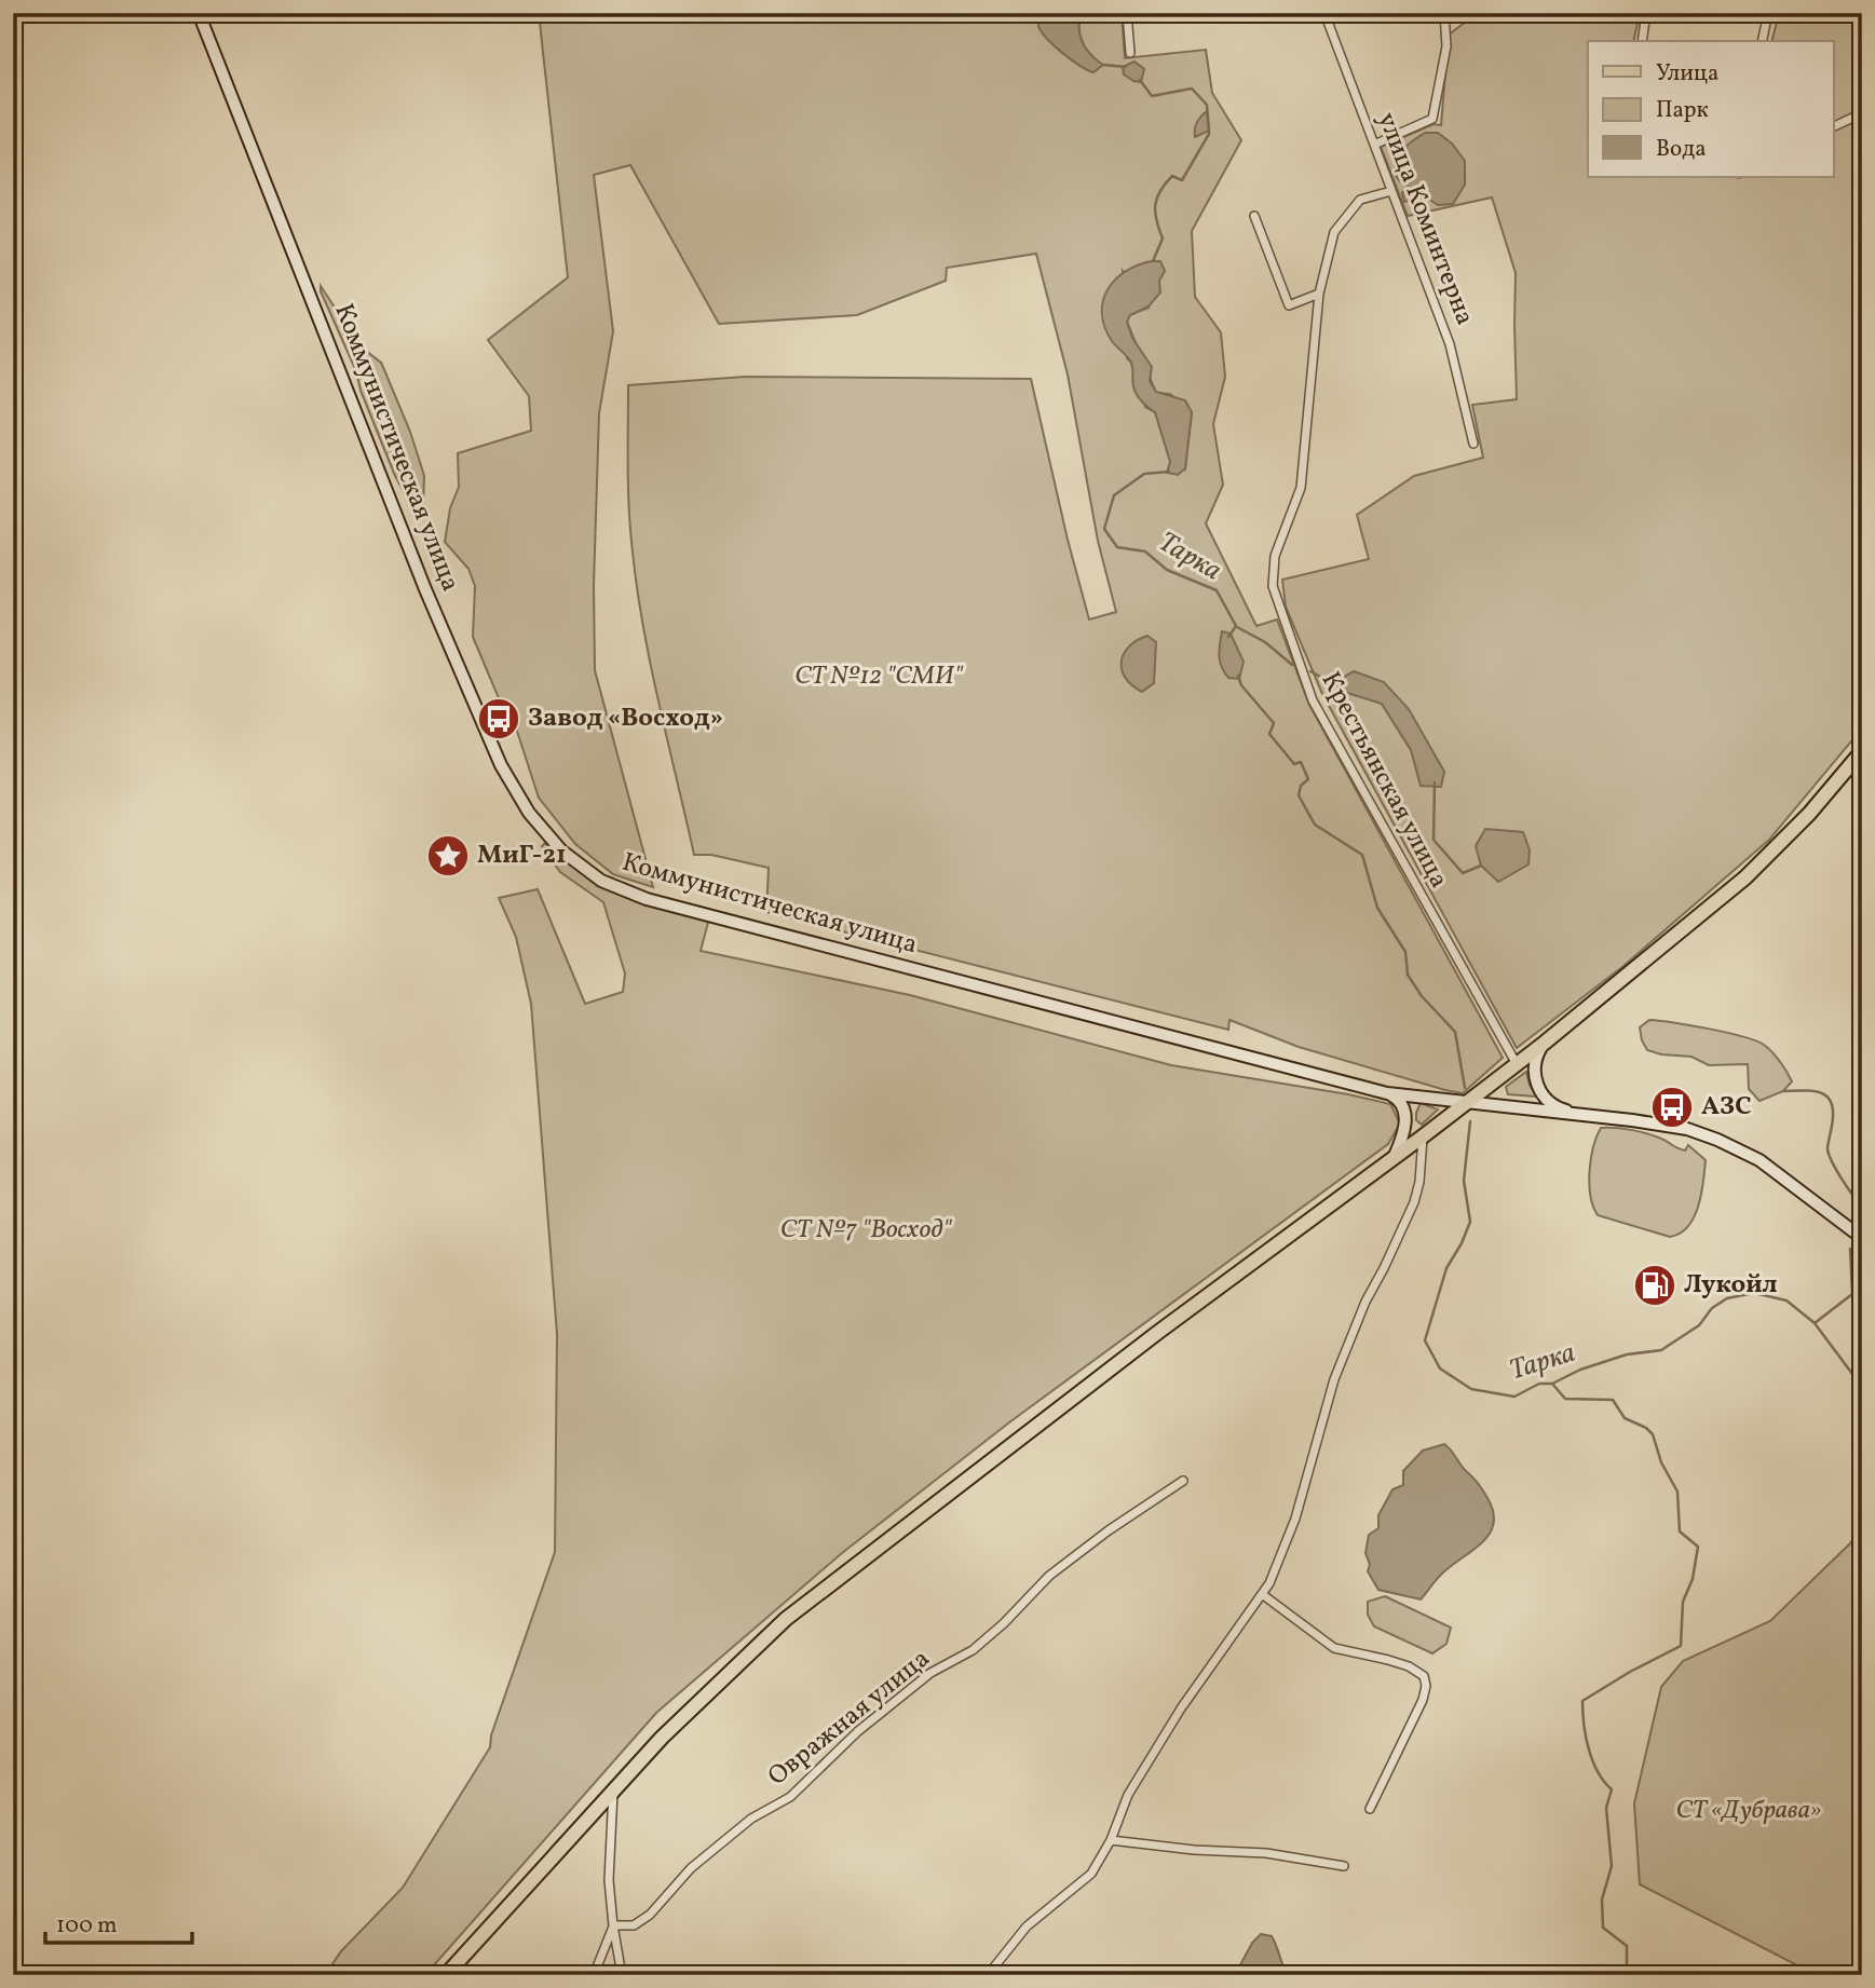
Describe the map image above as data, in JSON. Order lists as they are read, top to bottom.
{
  "streets": {
    "main road": ["Коммунистическая улица"],
    "street": ["улица Коминтерна", "Крестьянская улица", "Овражная улица"]
  },
  "crossings": [
    ["улица Коминтерна", "Крестьянская улица"]
  ],
  "water": ["Тарка"],
  "parks": ["СТ №12 \"СМИ\"", "СТ №7 \"Восход\"", "СТ «Дубрава»"],
  "places": {
    "bus stop": ["Завод «Восход»", "АЗС"],
    "place": ["МиГ-21"],
    "fuel station": ["Лукойл"]
  },
  "legend": ["Улица", "Парк", "Вода"],
  "scale_bar": "100 m"
}
